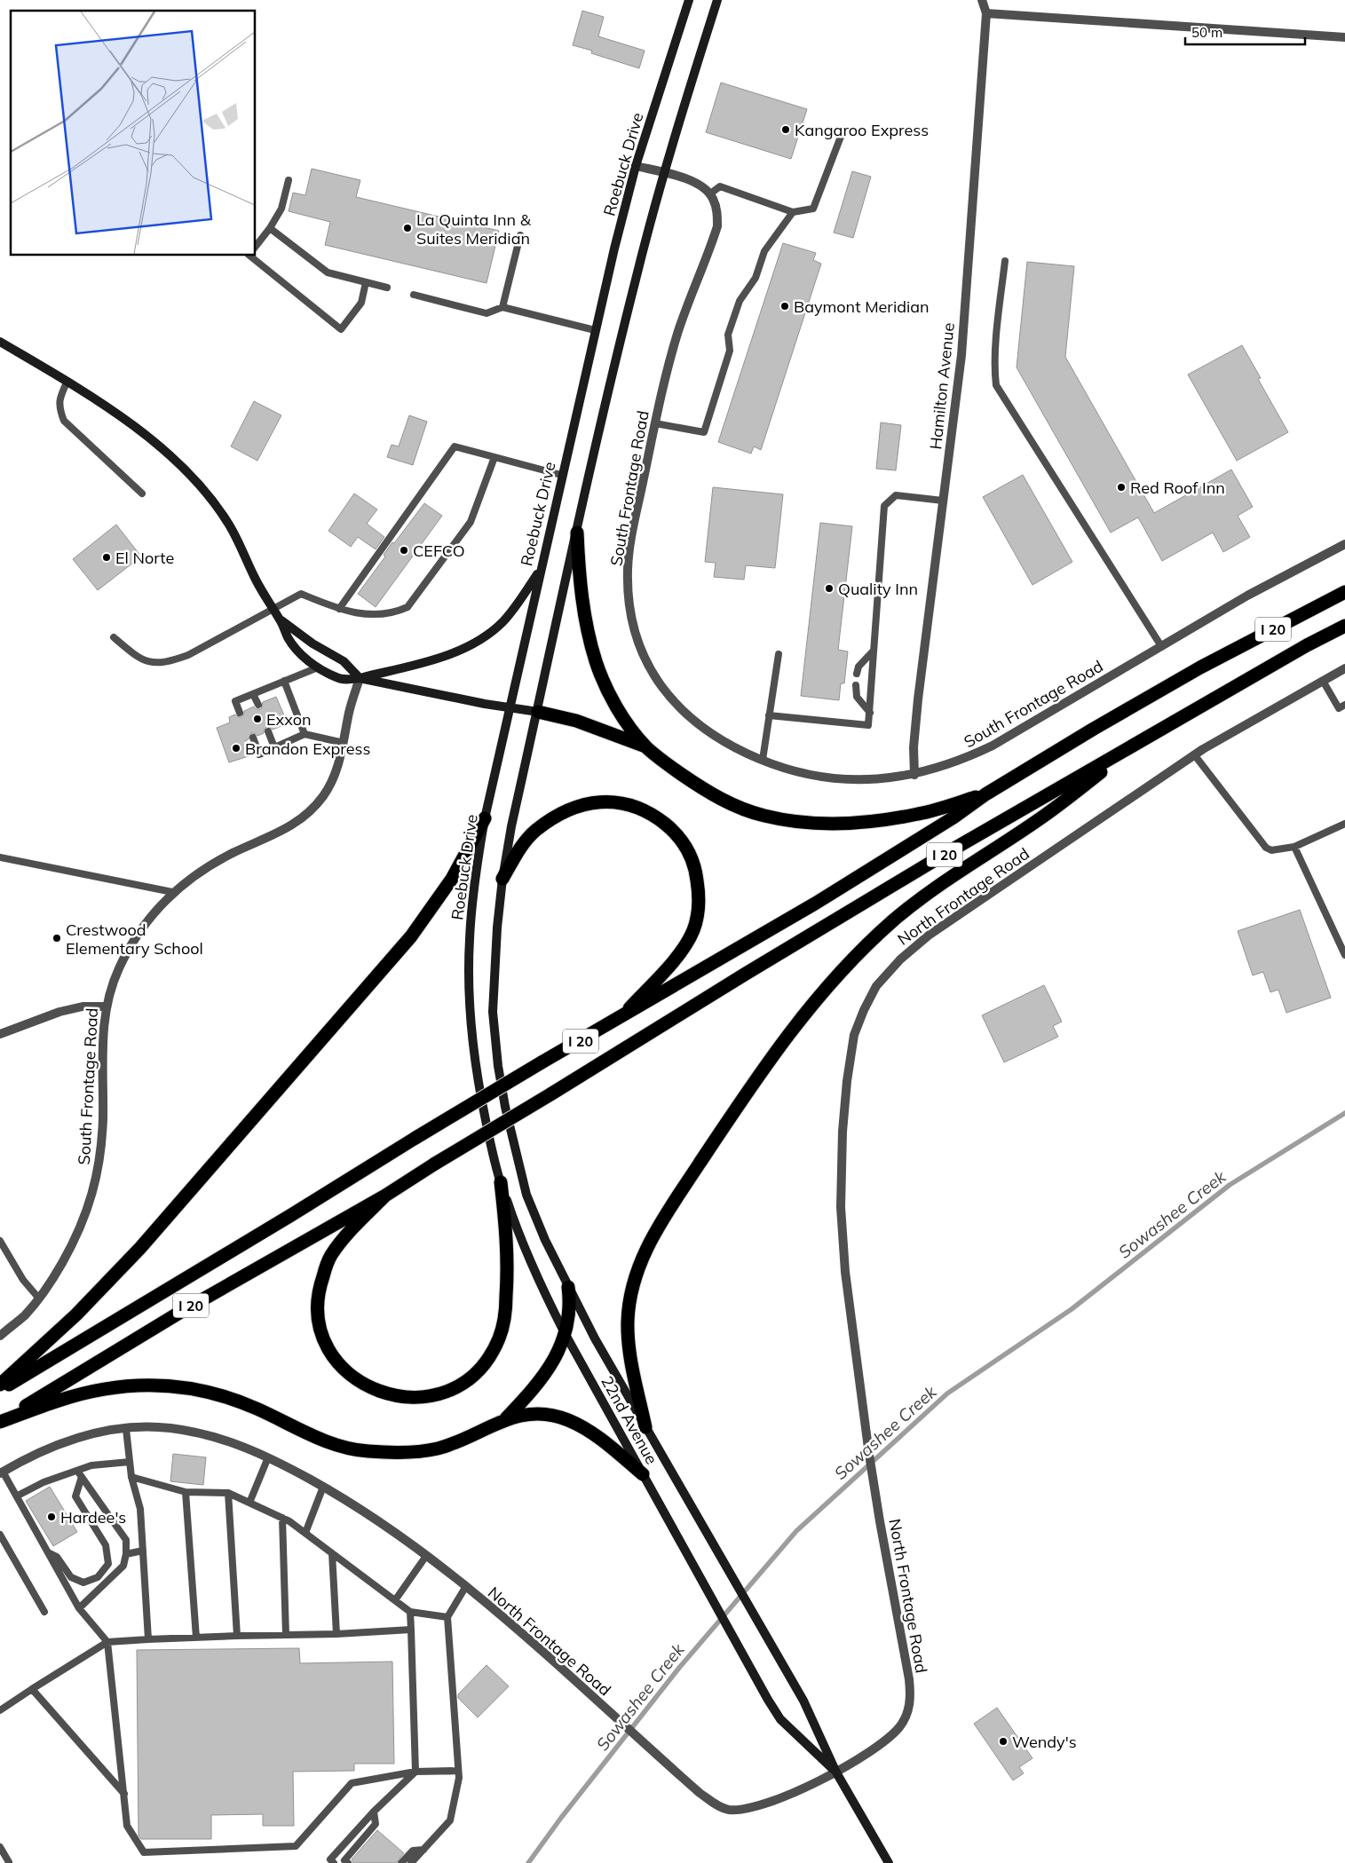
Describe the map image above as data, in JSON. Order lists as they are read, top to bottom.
{
  "streets": {
    "highway": ["I 20"],
    "main road": ["Roebuck Drive", "22nd Avenue"],
    "street": ["Hamilton Avenue", "South Frontage Road", "North Frontage Road"]
  },
  "crossings": [
    ["Roebuck Drive", "22nd Avenue"],
    ["Hamilton Avenue", "South Frontage Road"],
    ["North Frontage Road", "22nd Avenue"]
  ],
  "water": ["Sowashee Creek"],
  "places": [
    "Kangaroo Express",
    "La Quinta Inn & Suites Meridian",
    "Baymont Meridian",
    "Red Roof Inn",
    "CEFCO",
    "El Norte",
    "Quality Inn",
    "Exxon",
    "Brandon Express",
    "Crestwood Elementary School",
    "Hardee's",
    "Wendy's"
  ],
  "scale_bar": "50 m"
}
